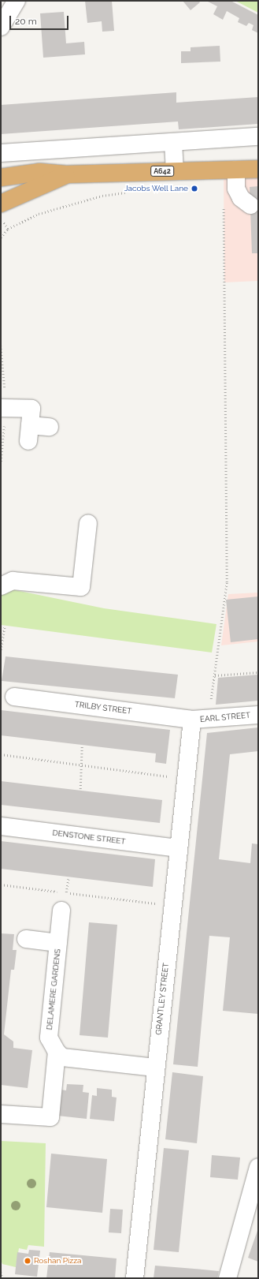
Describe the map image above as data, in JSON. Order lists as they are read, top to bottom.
{
  "streets": {
    "main road": ["A642"],
    "street": [
      "TRILBY STREET",
      "EARL STREET",
      "DENSTONE STREET",
      "DELAMERE GARDENS",
      "GRANTLEY STREET"
    ]
  },
  "crossings": [
    ["TRILBY STREET", "EARL STREET"],
    ["TRILBY STREET", "GRANTLEY STREET"],
    ["EARL STREET", "GRANTLEY STREET"],
    ["DENSTONE STREET", "GRANTLEY STREET"]
  ],
  "places": ["Jacobs Well Lane", "Roshan Pizza"],
  "scale_bar": "20 m"
}
